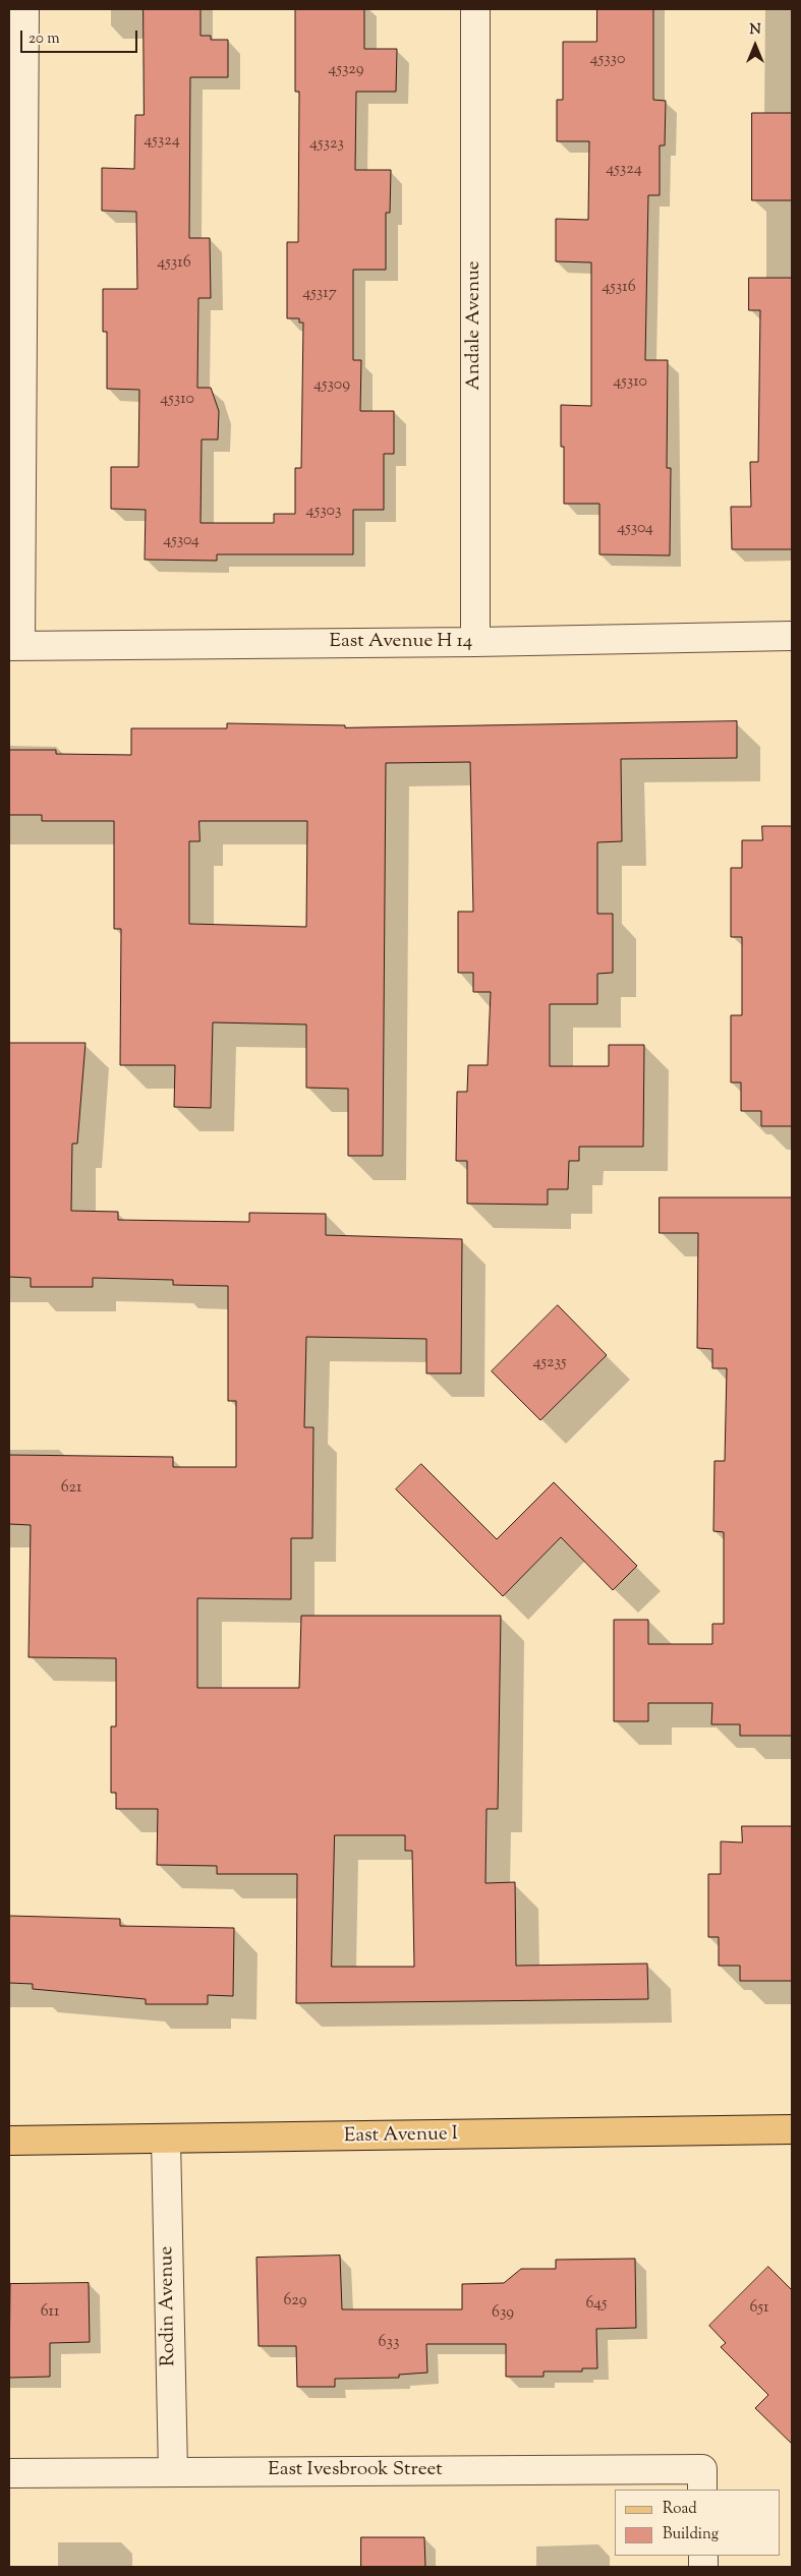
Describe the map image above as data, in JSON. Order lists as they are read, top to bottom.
{
  "streets": {
    "main road": ["East Avenue I"],
    "street": [
      "Andale Avenue",
      "East Avenue H 14",
      "Rodin Avenue",
      "East Ivesbrook Street"
    ]
  },
  "crossings": [
    ["Andale Avenue", "East Avenue H 14"],
    ["East Avenue I", "Rodin Avenue"],
    ["Rodin Avenue", "East Ivesbrook Street"]
  ],
  "house_numbers": [
    "45330",
    "45329",
    "45324",
    "45323",
    "45324",
    "45316",
    "45316",
    "45317",
    "45310",
    "45309",
    "45310",
    "45303",
    "45304",
    "45304",
    "45235",
    "621",
    "629",
    "645",
    "651",
    "611",
    "639",
    "633"
  ],
  "legend": ["Road", "Building"],
  "scale_bar": "20 m",
  "north": "top"
}
